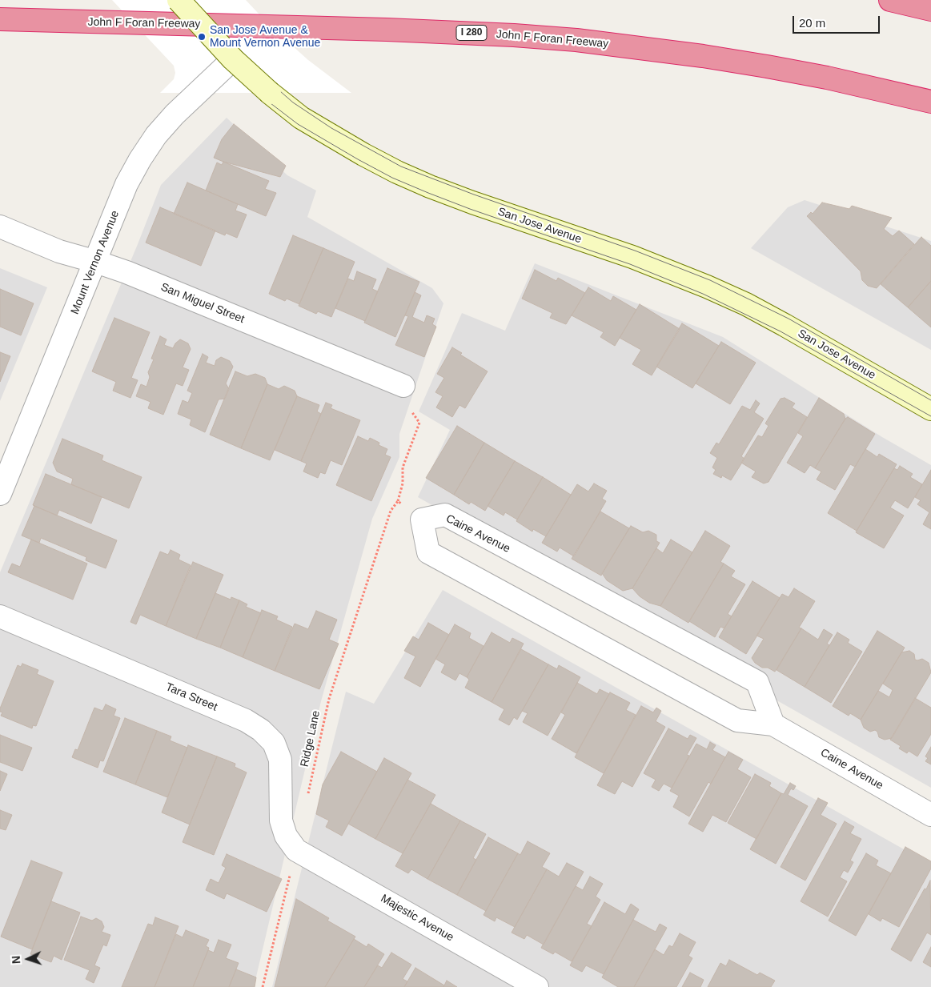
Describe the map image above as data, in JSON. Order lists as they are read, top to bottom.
{
  "streets": {
    "highway": ["John F Foran Freeway", "I 280"],
    "main road": ["San Jose Avenue"],
    "street": [
      "Mount Vernon Avenue",
      "San Miguel Street",
      "Caine Avenue",
      "Tara Street",
      "Majestic Avenue"
    ],
    "path": ["Ridge Lane"]
  },
  "crossings": [
    ["San Jose Avenue", "Mount Vernon Avenue"],
    ["Mount Vernon Avenue", "San Miguel Street"],
    ["Tara Street", "Majestic Avenue"]
  ],
  "places": ["San Jose Avenue & Mount Vernon Avenue"],
  "scale_bar": "20 m",
  "north": "left"
}
